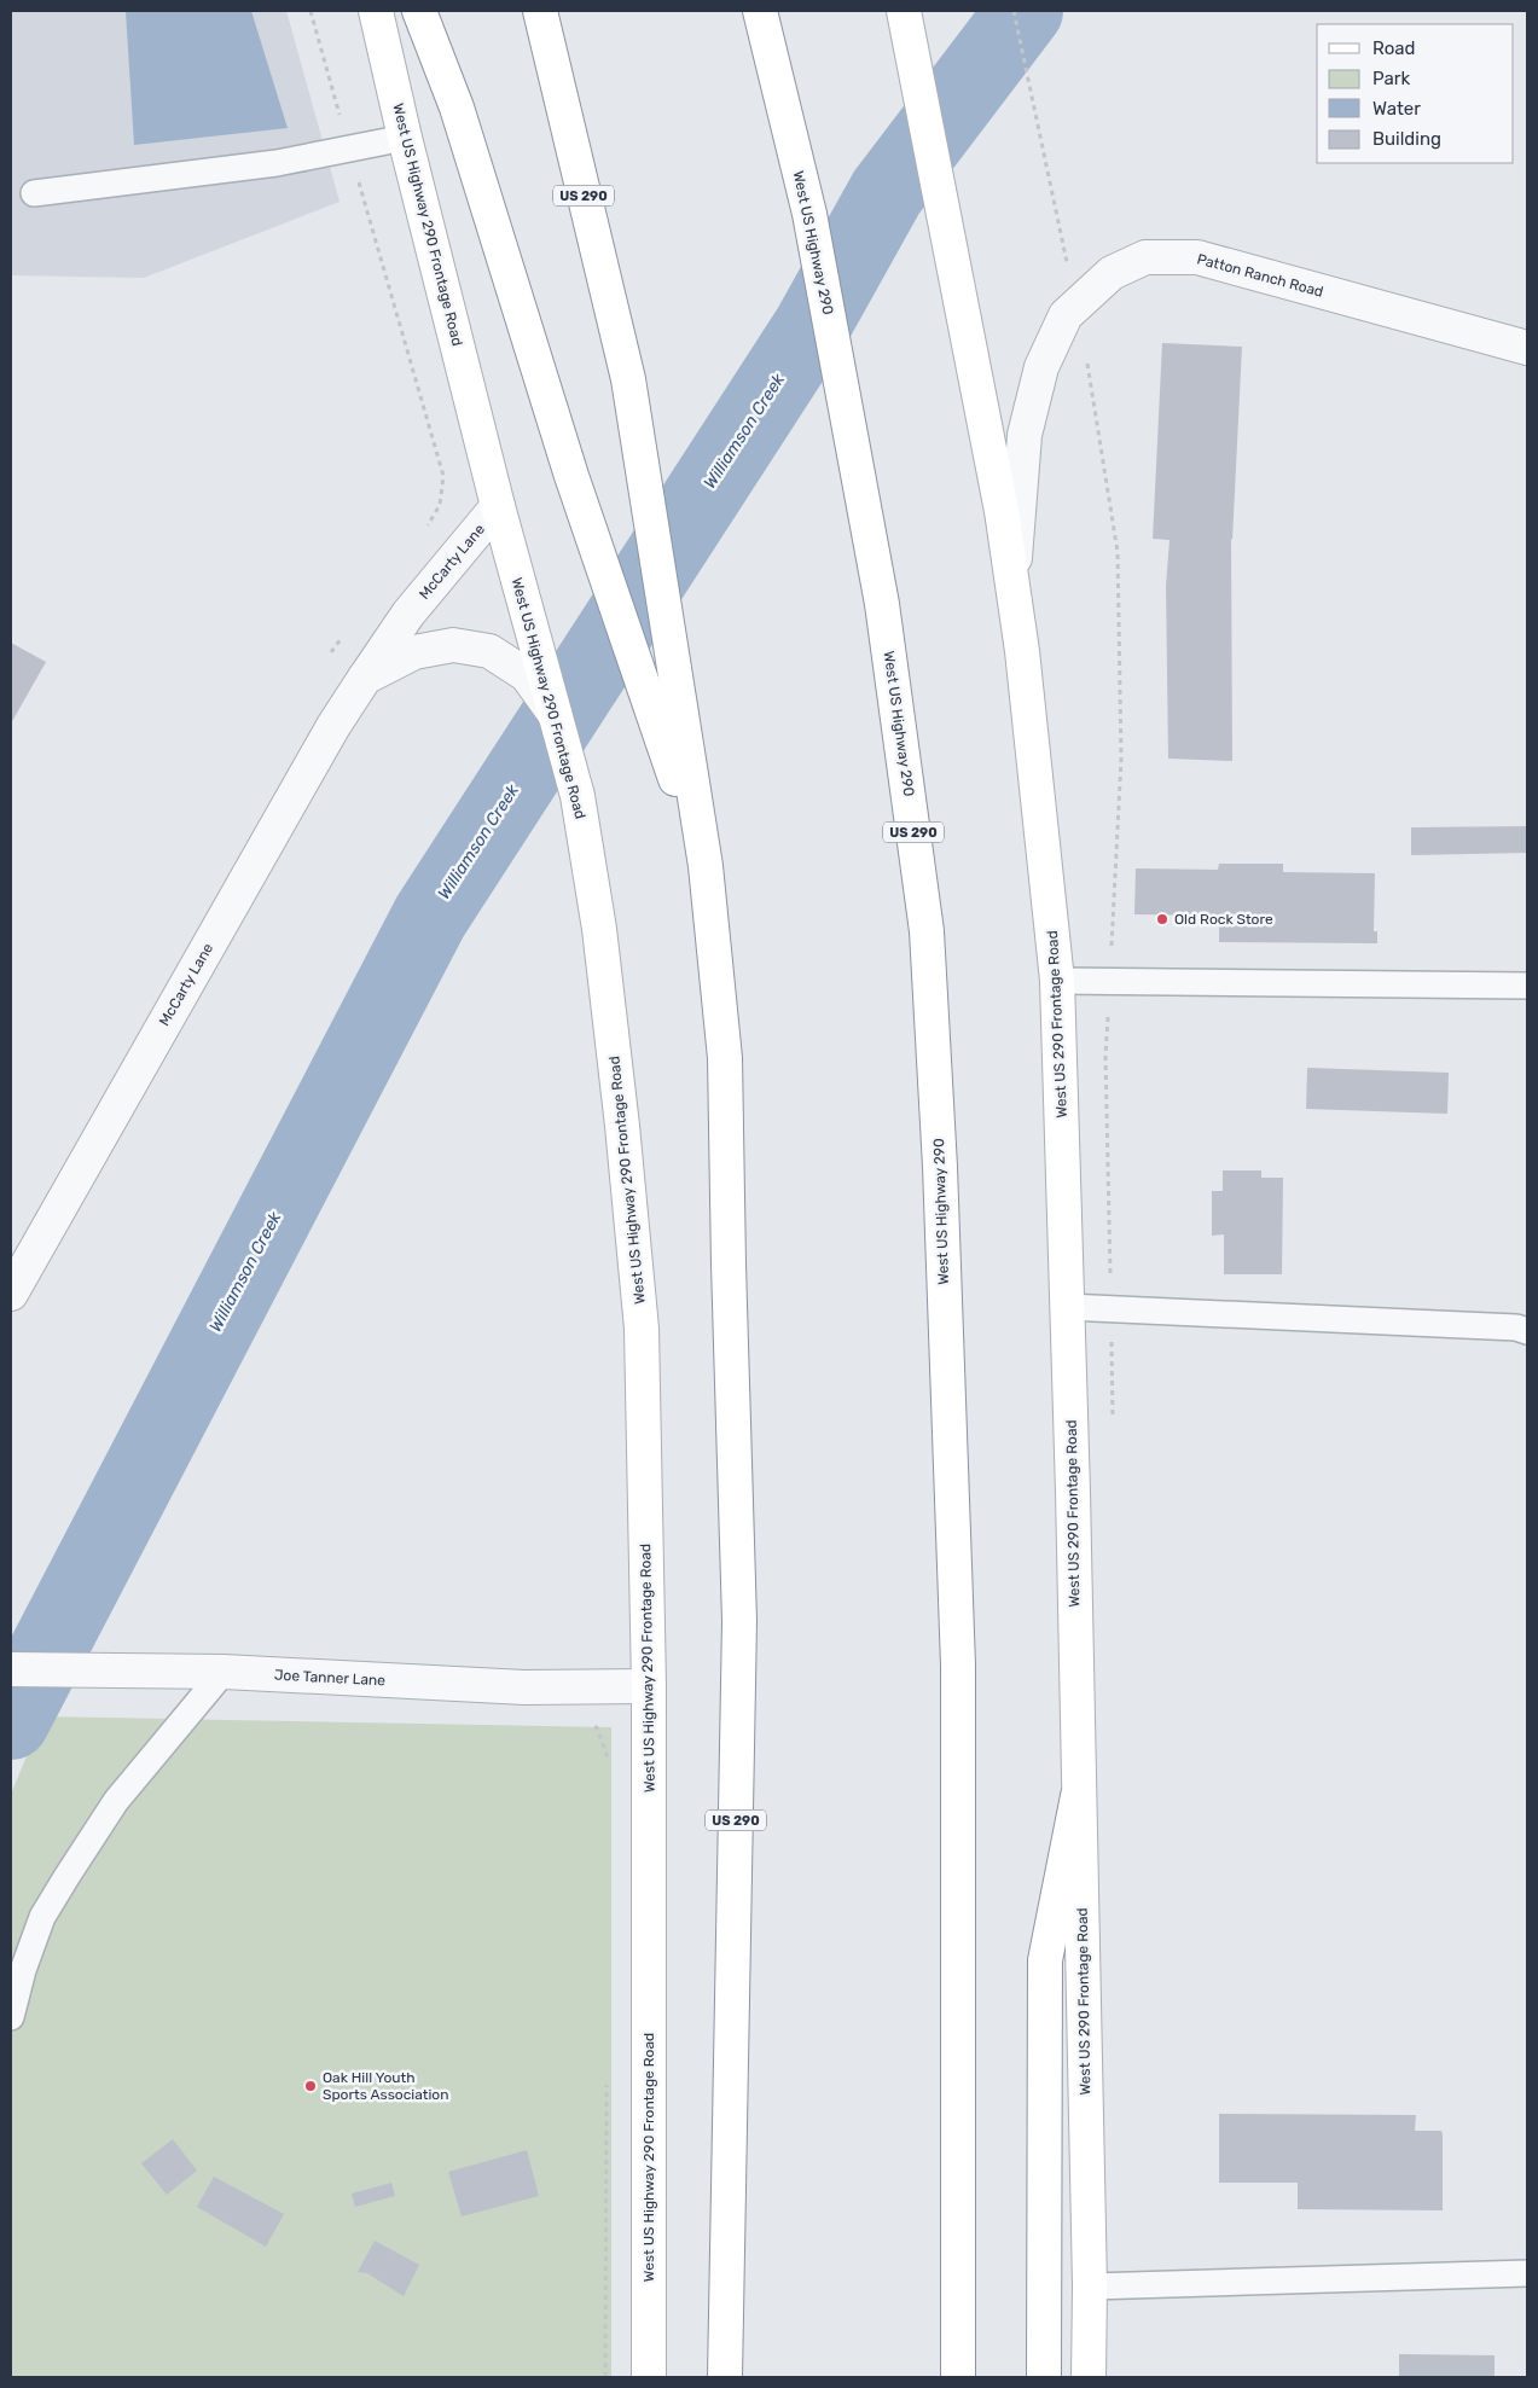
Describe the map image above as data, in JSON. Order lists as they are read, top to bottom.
{
  "streets": {
    "main road": [
      "US 290",
      "West US Highway 290 Frontage Road",
      "West US Highway 290",
      "West US 290 Frontage Road"
    ],
    "street": ["Patton Ranch Road", "McCarty Lane", "Joe Tanner Lane"]
  },
  "crossings": [
    ["West US Highway 290 Frontage Road", "McCarty Lane"],
    ["West US Highway 290 Frontage Road", "Joe Tanner Lane"],
    ["Patton Ranch Road", "West US 290 Frontage Road"]
  ],
  "water": ["Williamson Creek"],
  "places": ["Old Rock Store", "Oak Hill Youth Sports Association"],
  "legend": [
    "Road",
    "Park",
    "Water",
    "Building"
  ]
}
